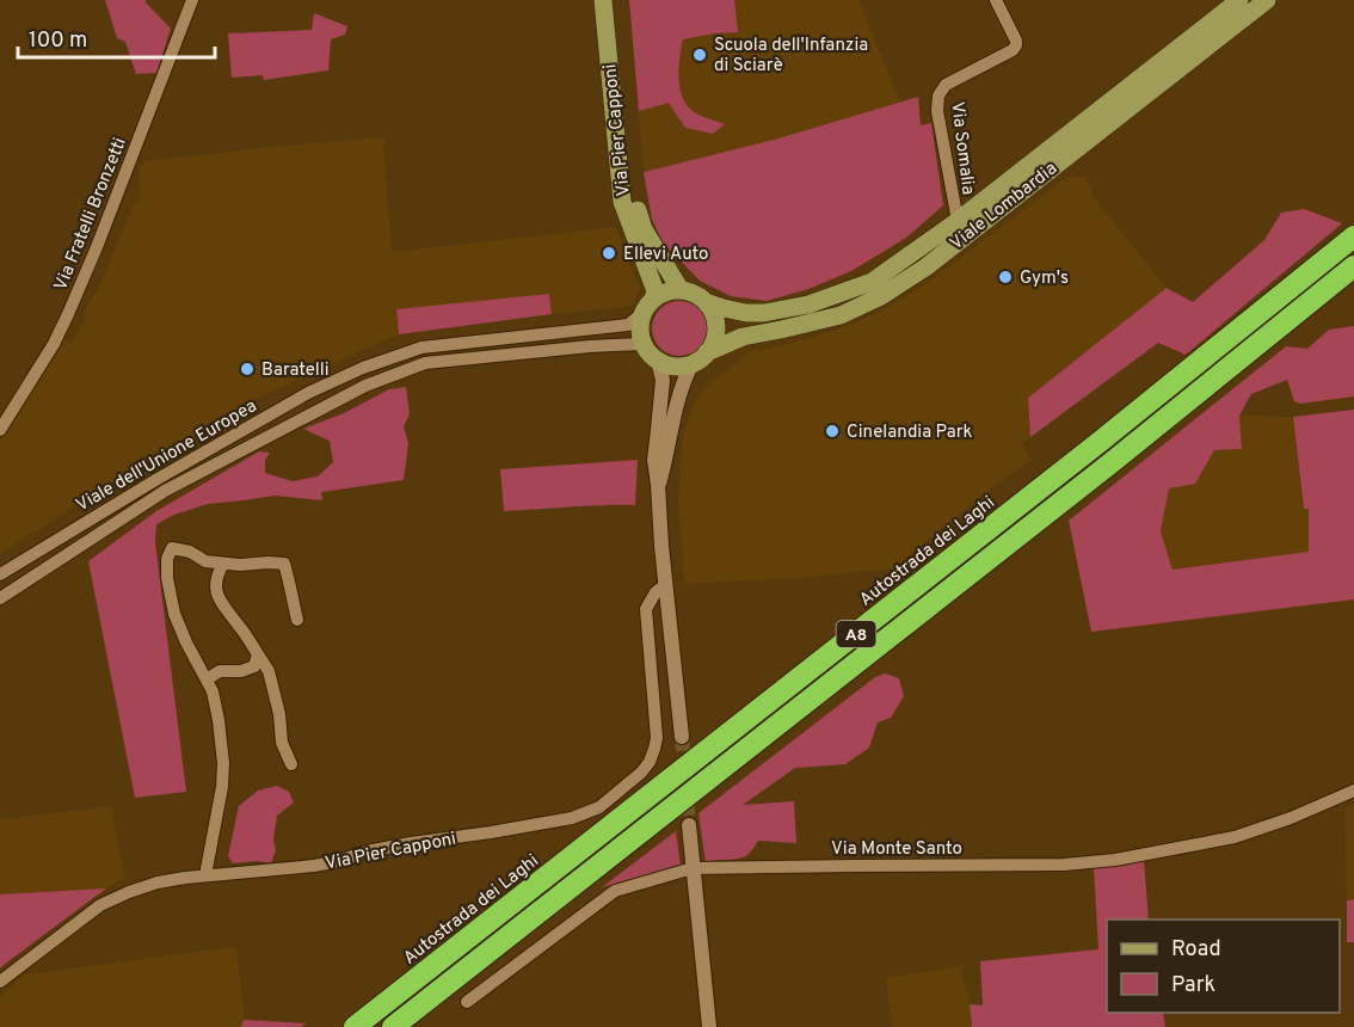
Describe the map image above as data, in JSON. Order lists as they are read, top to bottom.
{
  "streets": {
    "highway": ["Autostrada dei Laghi", "A8"],
    "main road": ["Via Pier Capponi", "Viale Lombardia"],
    "street": [
      "Via Somalia",
      "Via Fratelli Bronzetti",
      "Viale dell'Unione Europea",
      "Via Monte Santo"
    ]
  },
  "crossings": [
    ["Via Pier Capponi", "Viale Lombardia"],
    ["Via Pier Capponi", "Viale dell'Unione Europea"],
    ["Via Somalia", "Viale Lombardia"],
    ["Viale Lombardia", "Viale dell'Unione Europea"]
  ],
  "places": [
    "Scuola dell'Infanzia di Sciarè",
    "Ellevi Auto",
    "Gym's",
    "Baratelli",
    "Cinelandia Park"
  ],
  "legend": ["Road", "Park"],
  "scale_bar": "100 m"
}
